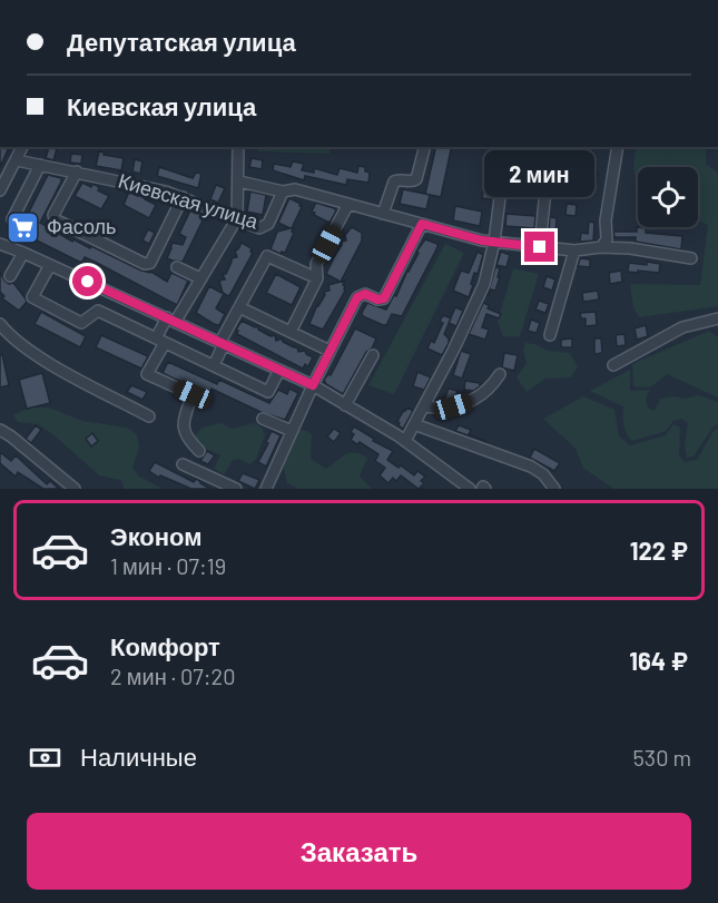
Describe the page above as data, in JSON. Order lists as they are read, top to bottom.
{
  "streets": {
    "street": ["Киевская улица"]
  },
  "places": {
    "supermarket": ["Фасоль"]
  },
  "page": {
    "banner": ["Депутатская улица", "Киевская улица"],
    "bubble": "2 мин",
    "list": [
      {
        "name": "Эконом",
        "note": "1 мин · 07:19",
        "value": "122 ₽"
      },
      {
        "name": "Комфорт",
        "note": "2 мин · 07:20",
        "value": "164 ₽"
      }
    ],
    "pay": ["Наличные", "530 m"],
    "buttons": "Заказать"
  }
}
